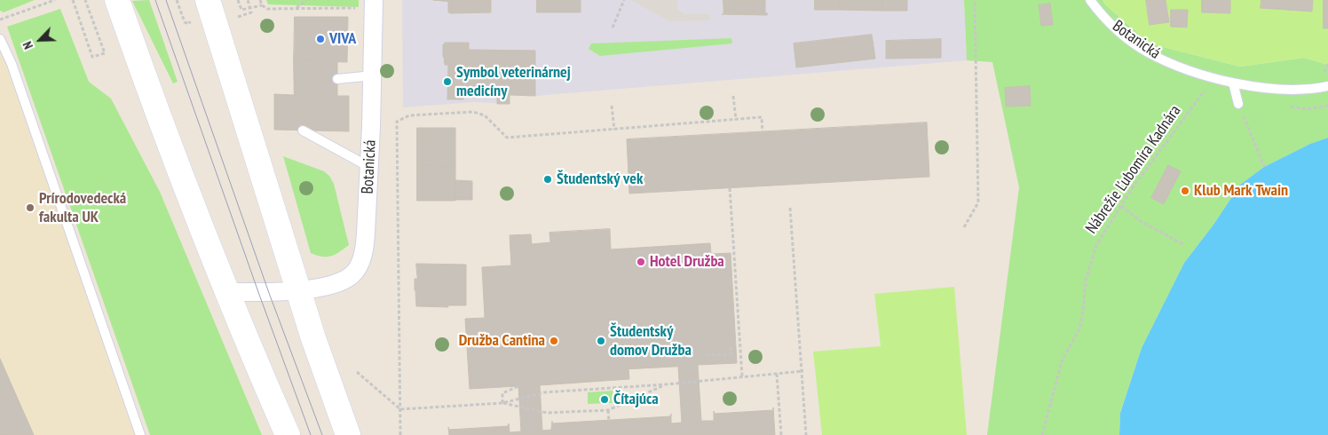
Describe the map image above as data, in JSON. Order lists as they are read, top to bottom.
{
  "streets": {
    "street": ["Botanická"],
    "path": ["Nábrežie Ľubomíra Kadnára"]
  },
  "crossings": [
    ["Botanická", "Nábrežie Ľubomíra Kadnára"]
  ],
  "places": [
    "VIVA",
    "Symbol veterinárnej medicíny",
    "Študentský vek",
    "Klub Mark Twain",
    "Prírodovedecká fakulta UK",
    "Hotel Družba",
    "Družba Cantina",
    "Študentský domov Družba",
    "Čítajúca"
  ],
  "north": "bottom left"
}
